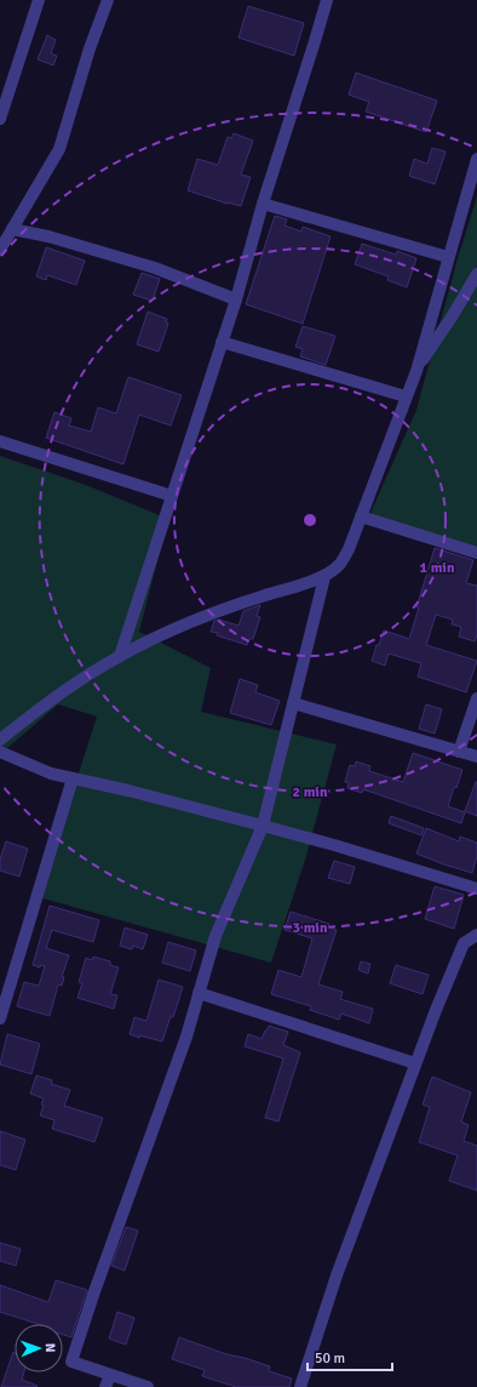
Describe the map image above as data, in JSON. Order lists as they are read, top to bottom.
{
  "scale_bar": "50 m",
  "north": "right",
  "rings": ["1 min", "2 min", "3 min"]
}
